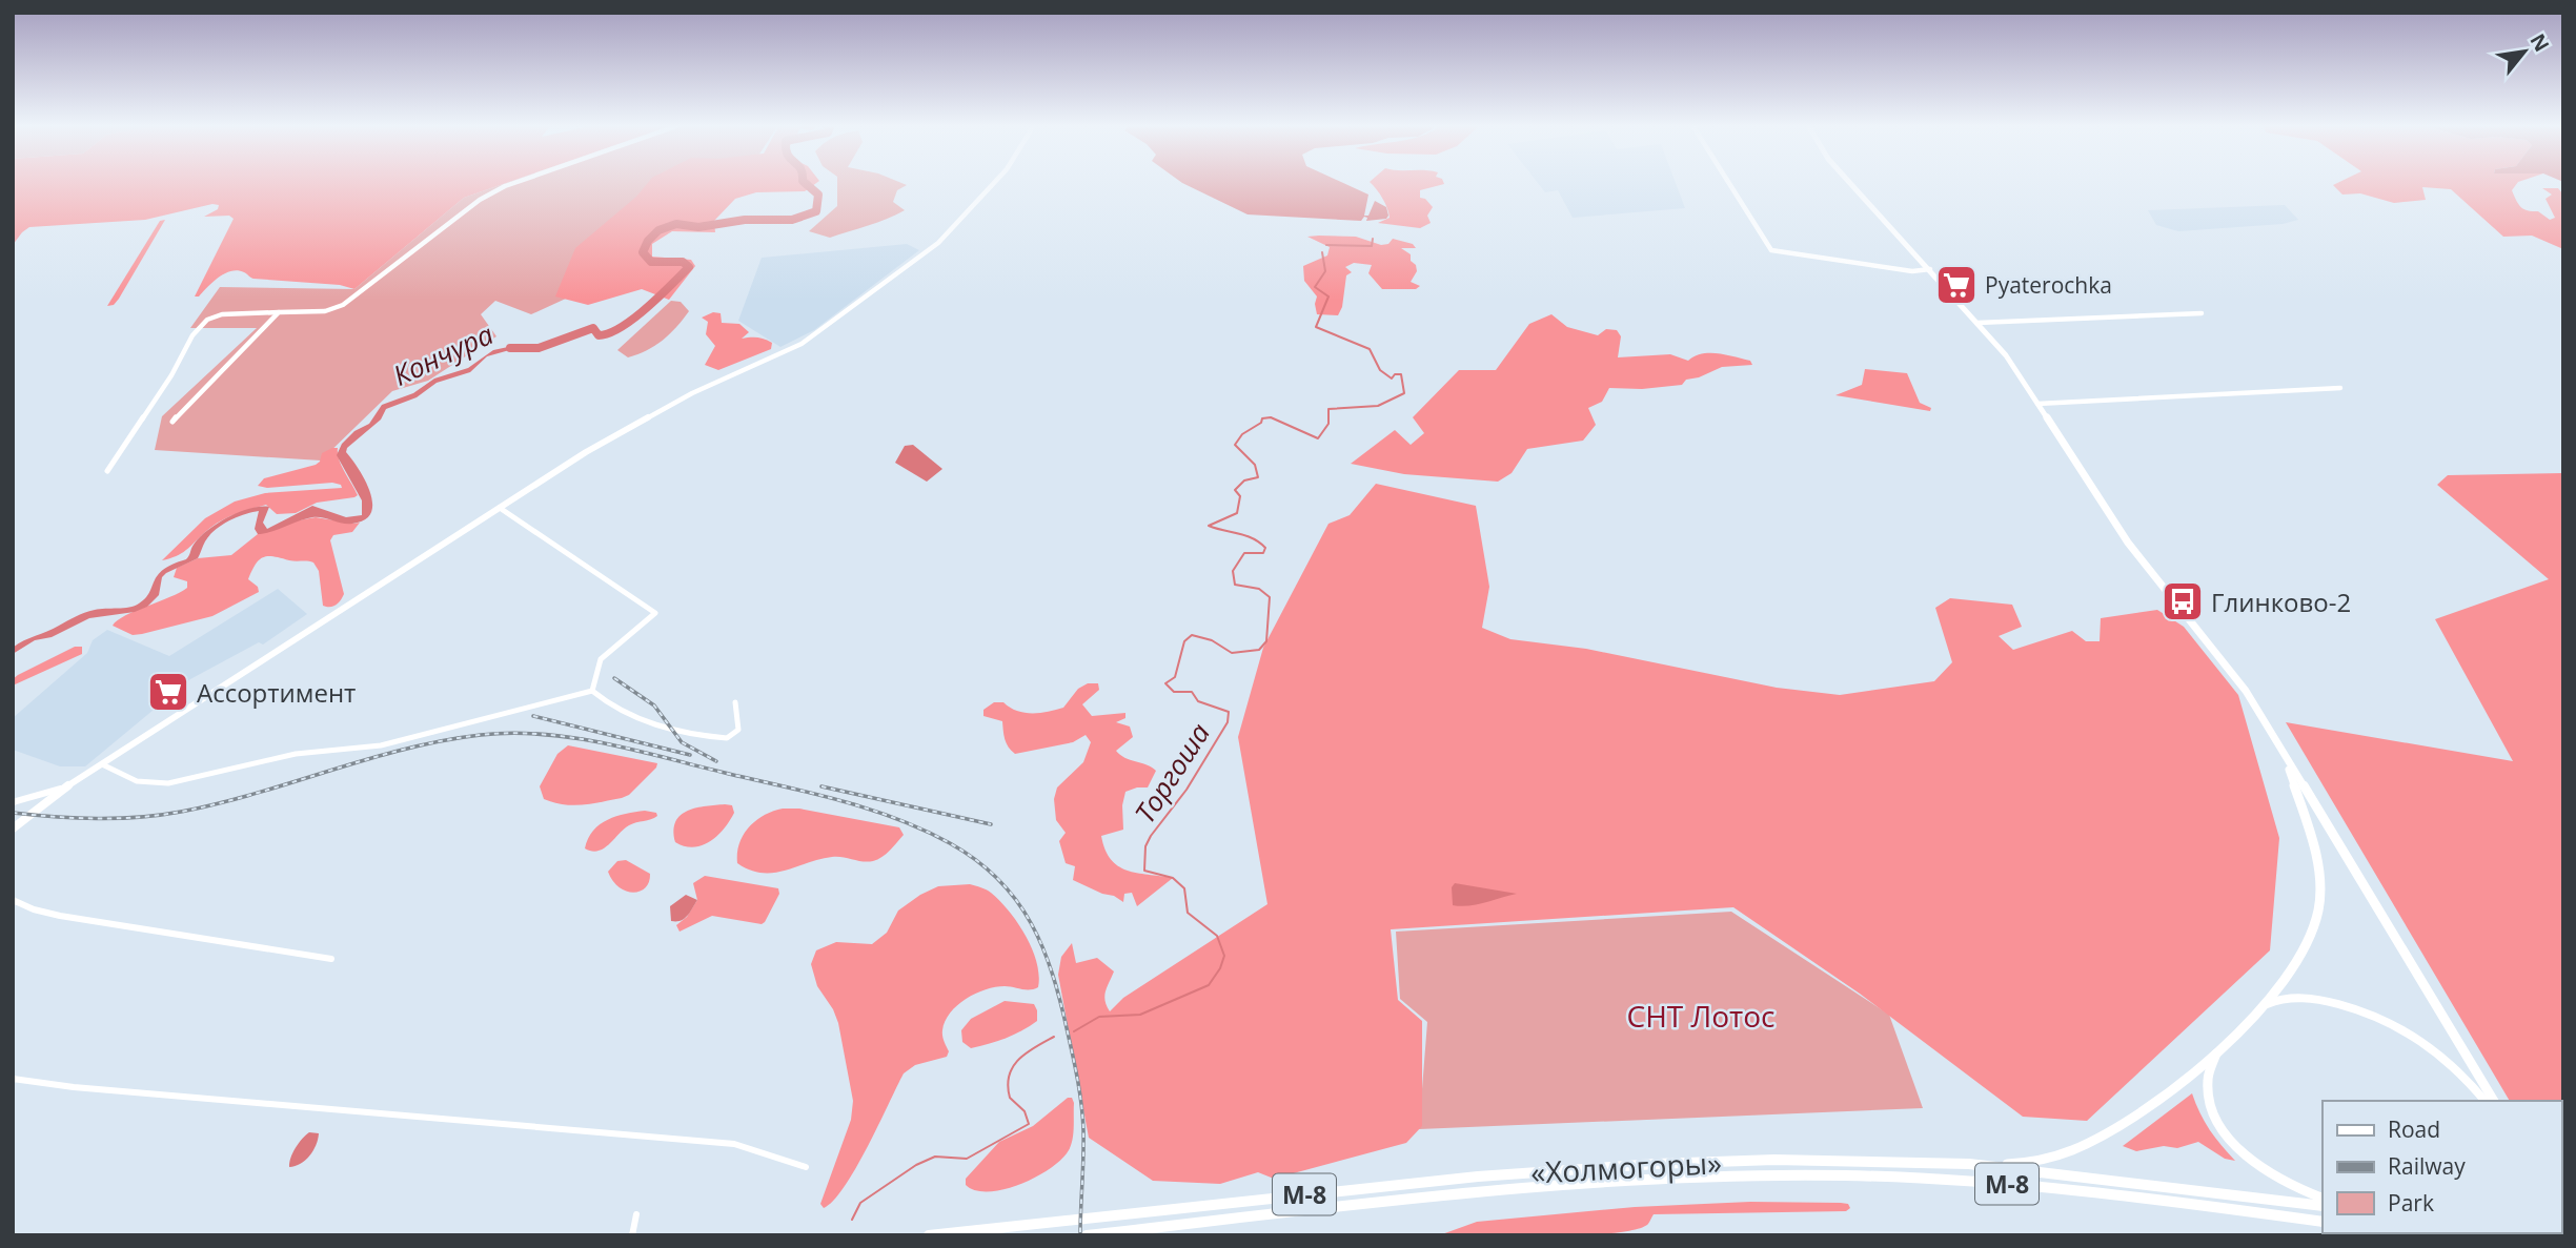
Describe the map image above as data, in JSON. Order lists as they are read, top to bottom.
{
  "streets": {
    "highway": ["«Холмогоры»", "М-8"]
  },
  "water": ["Кончура", "Торгоша"],
  "parks": ["СНТ Лотос"],
  "places": {
    "supermarket": ["Pyaterochka", "Ассортимент"],
    "bus stop": ["Глинково-2"]
  },
  "legend": ["Road", "Railway", "Park"],
  "north": "top right"
}
